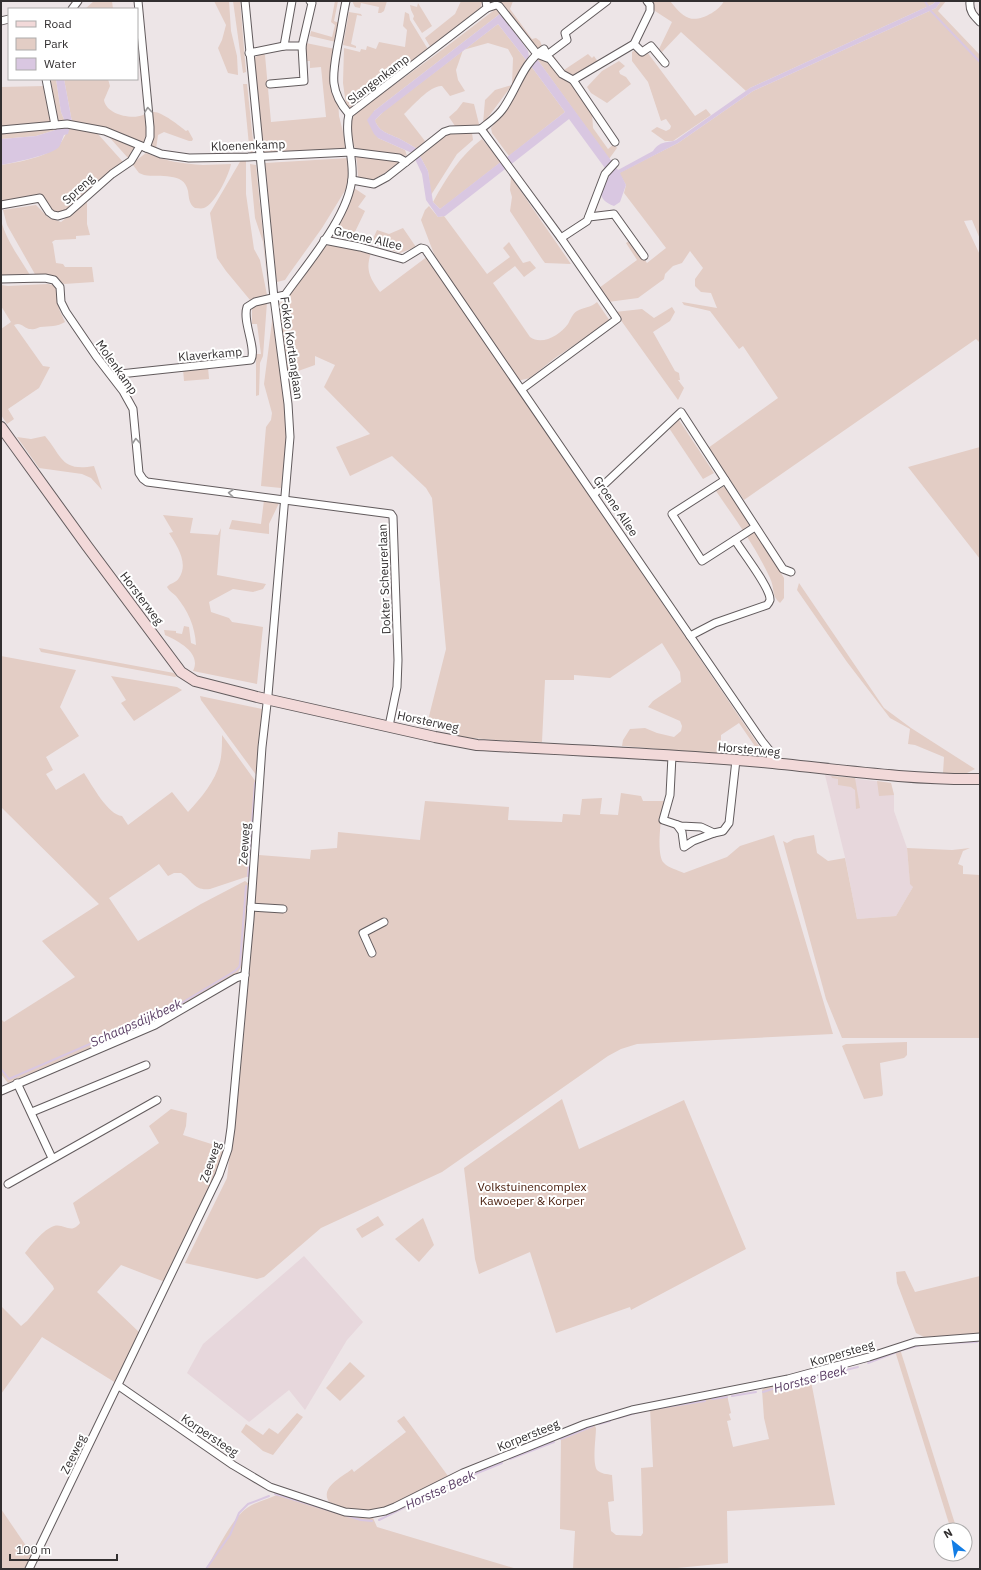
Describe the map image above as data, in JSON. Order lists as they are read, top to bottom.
{
  "streets": {
    "main road": ["Horsterweg"],
    "street": [
      "Slangenkamp",
      "Kloenenkamp",
      "Spreng",
      "Groene Allee",
      "Fokko Kortlanglaan",
      "Klaverkamp",
      "Molenkamp",
      "Dokter Scheurerlaan",
      "Zeeweg",
      "Korpersteeg"
    ]
  },
  "crossings": [
    ["Slangenkamp", "Kloenenkamp"],
    ["Slangenkamp", "Groene Allee"],
    ["Slangenkamp", "Fokko Kortlanglaan"],
    ["Slangenkamp", "Klaverkamp"],
    ["Kloenenkamp", "Spreng"],
    ["Kloenenkamp", "Fokko Kortlanglaan"],
    ["Groene Allee", "Horsterweg"],
    ["Fokko Kortlanglaan", "Klaverkamp"],
    ["Fokko Kortlanglaan", "Molenkamp"],
    ["Fokko Kortlanglaan", "Dokter Scheurerlaan"],
    ["Fokko Kortlanglaan", "Horsterweg"],
    ["Fokko Kortlanglaan", "Zeeweg"],
    ["Klaverkamp", "Molenkamp"],
    ["Molenkamp", "Dokter Scheurerlaan"],
    ["Dokter Scheurerlaan", "Horsterweg"],
    ["Horsterweg", "Zeeweg"],
    ["Zeeweg", "Korpersteeg"]
  ],
  "one_way": ["Molenkamp"],
  "water": ["Schaapsdijkbeek", "Horstse Beek"],
  "parks": ["Volkstuinencomplex Kawoeper & Korper"],
  "legend": ["Road", "Park", "Water"],
  "scale_bar": "100 m",
  "north": "top left"
}
